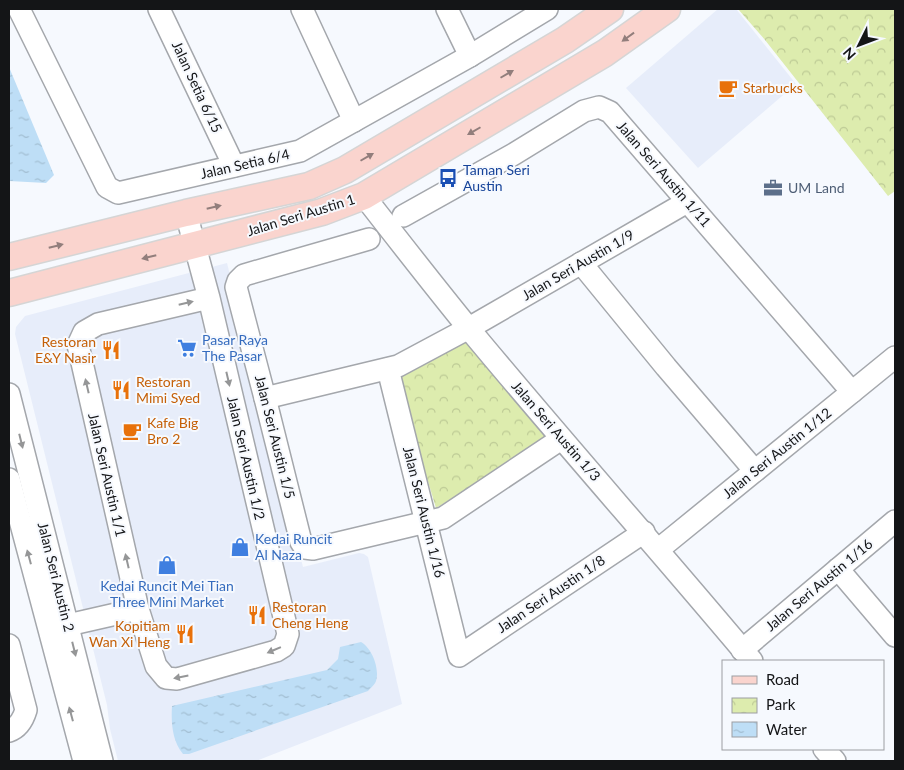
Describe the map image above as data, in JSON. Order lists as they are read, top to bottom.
{
  "streets": {
    "main road": ["Jalan Seri Austin 1"],
    "street": [
      "Jalan Setia 6/15",
      "Jalan Setia 6/4",
      "Jalan Seri Austin 1/11",
      "Jalan Seri Austin 1/9",
      "Jalan Seri Austin 1/3",
      "Jalan Seri Austin 1/5",
      "Jalan Seri Austin 1/12",
      "Jalan Seri Austin 1/2",
      "Jalan Seri Austin 1/1",
      "Jalan Seri Austin 1/16",
      "Jalan Seri Austin 2",
      "Jalan Seri Austin 1/8"
    ]
  },
  "crossings": [
    ["Jalan Setia 6/15", "Jalan Setia 6/4"],
    ["Jalan Seri Austin 1/11", "Jalan Seri Austin 1/9"],
    ["Jalan Seri Austin 1/11", "Jalan Seri Austin 1/12"],
    ["Jalan Seri Austin 1", "Jalan Seri Austin 1/3"],
    ["Jalan Seri Austin 1", "Jalan Seri Austin 1/2"],
    ["Jalan Seri Austin 1/9", "Jalan Seri Austin 1/3"],
    ["Jalan Seri Austin 1/9", "Jalan Seri Austin 1/5"],
    ["Jalan Seri Austin 1/9", "Jalan Seri Austin 1/16"],
    ["Jalan Seri Austin 1/3", "Jalan Seri Austin 1/12"],
    ["Jalan Seri Austin 1/3", "Jalan Seri Austin 1/16"],
    ["Jalan Seri Austin 1/3", "Jalan Seri Austin 1/8"],
    ["Jalan Seri Austin 1/5", "Jalan Seri Austin 1/16"],
    ["Jalan Seri Austin 1/2", "Jalan Seri Austin 1/1"],
    ["Jalan Seri Austin 1/16", "Jalan Seri Austin 1/8"]
  ],
  "one_way": ["Jalan Seri Austin 1/2"],
  "places": {
    "cafe": ["Starbucks", "Kafe Big Bro 2"],
    "bus stop": ["Taman Seri Austin"],
    "office": ["UM Land"],
    "supermarket": ["Pasar Raya The Pasar"],
    "restaurant": [
      "Restoran E&Y Nasir",
      "Restoran Mimi Syed",
      "Restoran Cheng Heng",
      "Kopitiam Wan Xi Heng"
    ],
    "shop": ["Kedai Runcit Al Naza", "Kedai Runcit Mei Tian Three Mini Market"]
  },
  "legend": ["Road", "Park", "Water"],
  "north": "bottom left"
}
